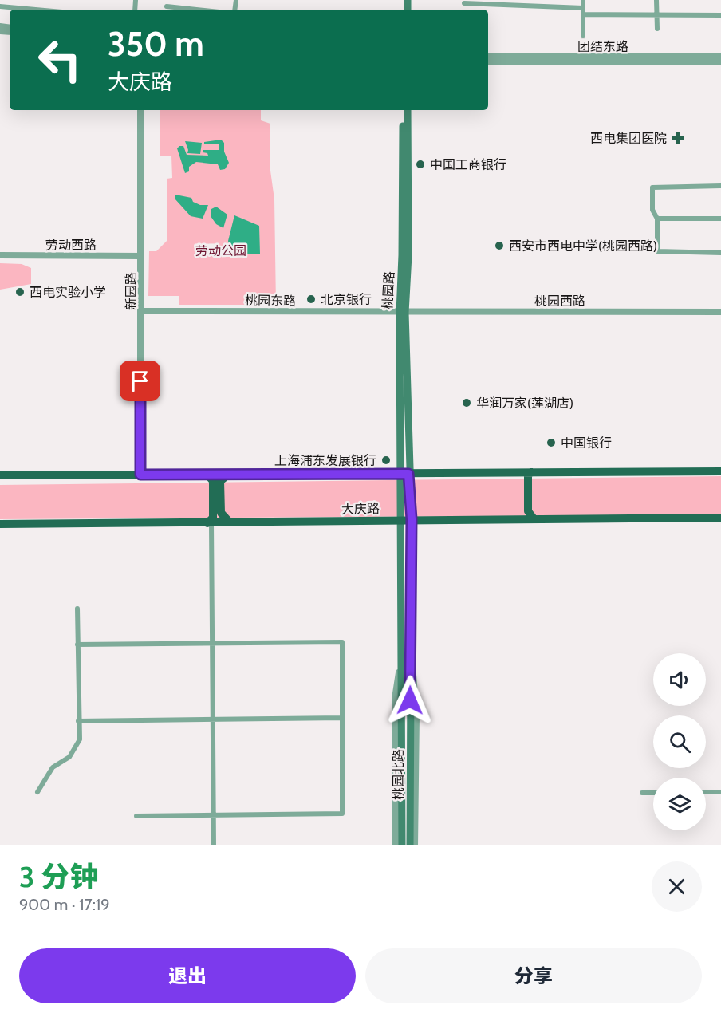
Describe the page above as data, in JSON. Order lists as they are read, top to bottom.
{
  "streets": {
    "main road": ["桃园路", "大庆路", "桃园北路"],
    "street": [
      "团结东路",
      "劳动西路",
      "新园路",
      "桃园东路",
      "桃园西路"
    ]
  },
  "crossings": [
    ["劳动西路", "新园路"],
    ["桃园路", "桃园东路"],
    ["桃园路", "桃园西路"],
    ["桃园路", "桃园北路"],
    ["新园路", "桃园东路"],
    ["桃园东路", "桃园西路"],
    ["大庆路", "桃园北路"]
  ],
  "parks": ["劳动公园"],
  "places": {
    "health": ["西电集团医院"],
    "other": [
      "中国工商银行",
      "西安市西电中学(桃园西路)",
      "西电实验小学",
      "北京银行",
      "华润万家(莲湖店)",
      "中国银行",
      "上海浦东发展银行"
    ]
  },
  "page": {
    "turn": ["350 m", "大庆路"],
    "heading": ["3 分钟", "900 m · 17:19"],
    "buttons": ["退出", "分享"]
  }
}
